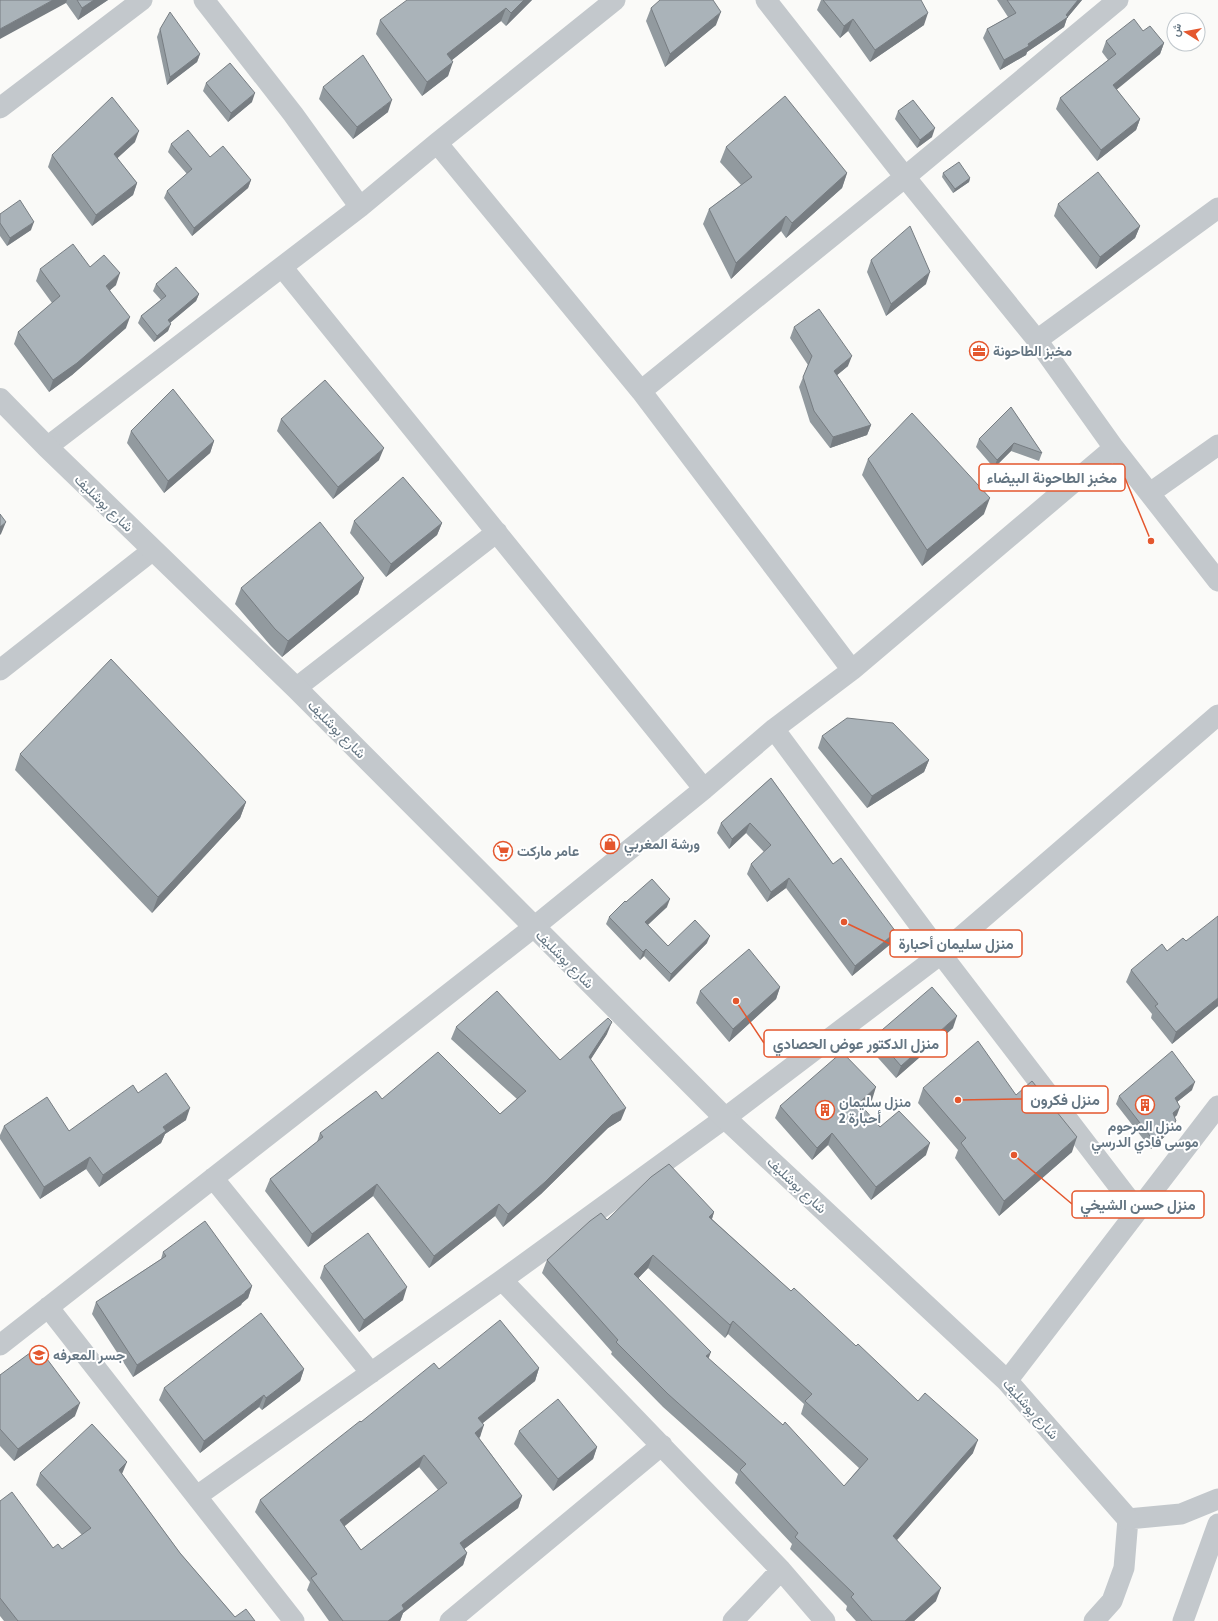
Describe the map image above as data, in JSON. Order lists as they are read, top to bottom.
{
  "streets": {
    "street": ["شارع بوشليف"]
  },
  "places": {
    "office": ["مخبز الطاحونة"],
    "other": [
      "مخبز الطاحونة البيضاء",
      "منزل سليمان أحبارة",
      "منزل الدكتور عوض الحصادي",
      "منزل فكرون",
      "منزل حسن الشيخي"
    ],
    "shop": ["ورشة المغربي"],
    "supermarket": ["عامر ماركت"],
    "building": ["منزل المرحوم موسى فادي الدرسي", "منزل سليمان أحبارة 2"],
    "school or university": ["جسر المعرفه"]
  },
  "north": "left"
}
